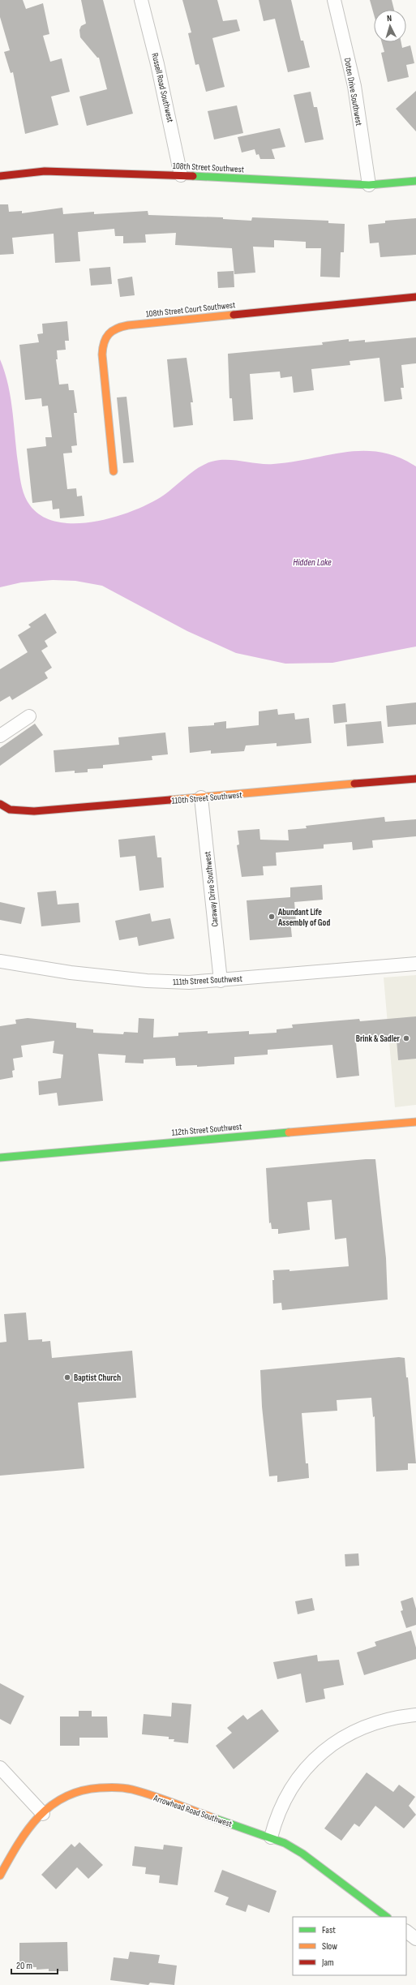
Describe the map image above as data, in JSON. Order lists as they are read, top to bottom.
{
  "streets": {
    "street": [
      "Russell Road Southwest",
      "Doten Drive Southwest",
      "108th Street Southwest",
      "108th Street Court Southwest",
      "110th Street Southwest",
      "Caraway Drive Southwest",
      "111th Street Southwest",
      "112th Street Southwest",
      "Arrowhead Road Southwest"
    ]
  },
  "crossings": [
    ["Russell Road Southwest", "108th Street Southwest"],
    ["Doten Drive Southwest", "108th Street Southwest"],
    ["110th Street Southwest", "Caraway Drive Southwest"],
    ["Caraway Drive Southwest", "111th Street Southwest"]
  ],
  "water": ["Hidden Lake"],
  "places": ["Abundant Life Assembly of God", "Brink & Sadler", "Baptist Church"],
  "legend": ["Fast", "Slow", "Jam"],
  "scale_bar": "20 m",
  "north": "top"
}
